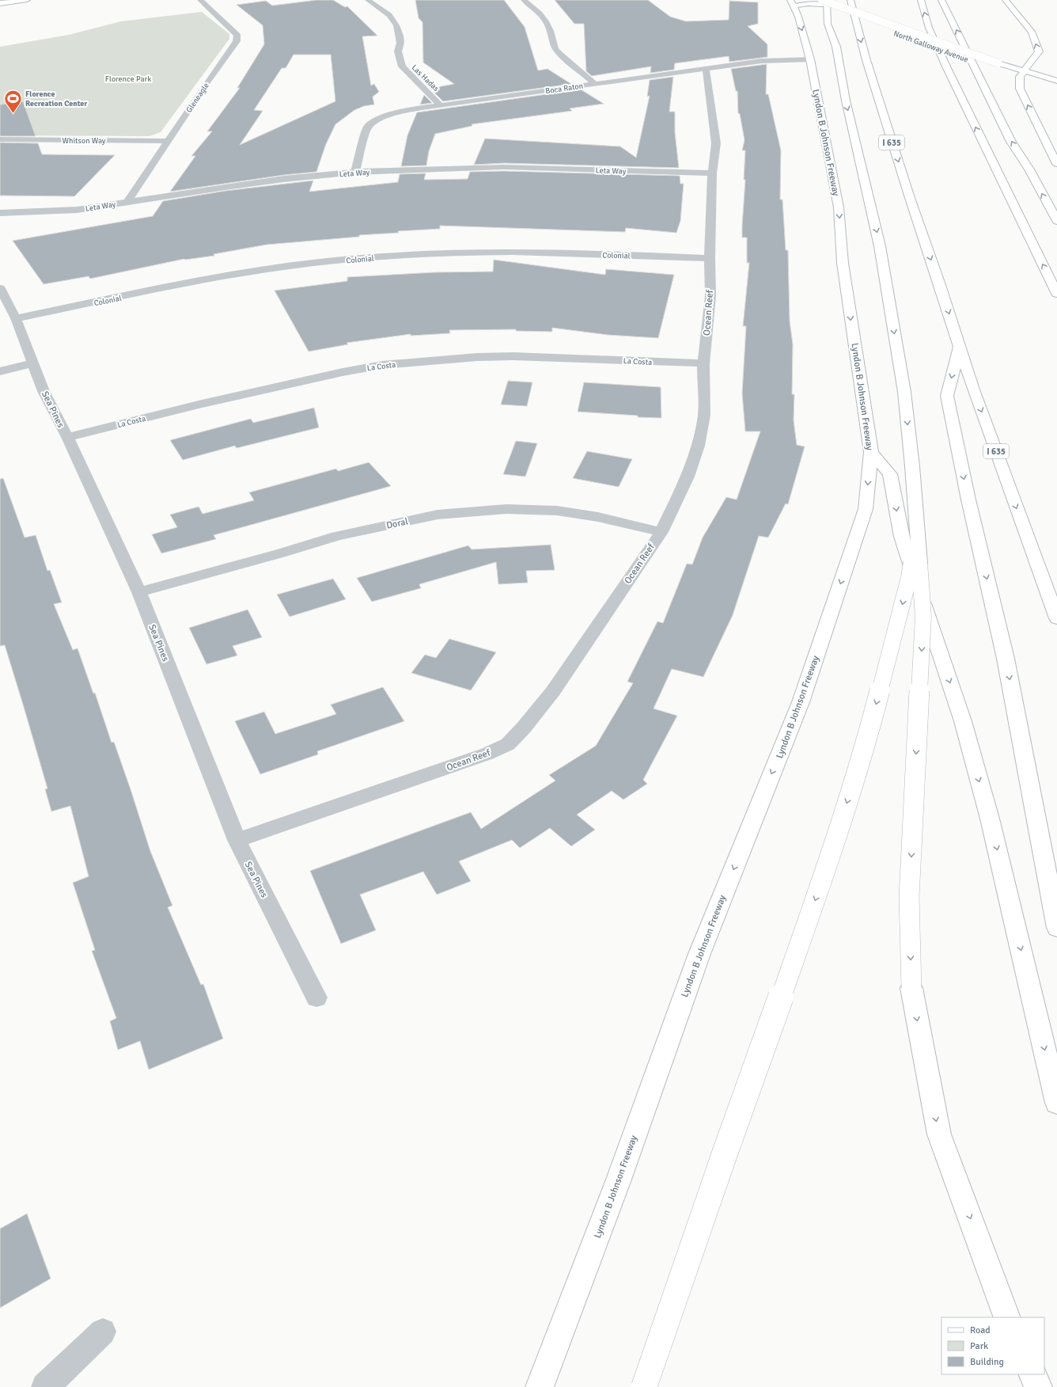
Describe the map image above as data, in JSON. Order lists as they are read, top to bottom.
{
  "streets": {
    "main road": ["North Galloway Avenue", "Lyndon B Johnson Freeway", "I 635"],
    "street": [
      "Las Hadas",
      "Boca Raton",
      "Gleneagle",
      "Whitson Way",
      "Leta Way",
      "Colonial",
      "Ocean Reef",
      "La Costa",
      "Sea Pines",
      "Doral"
    ]
  },
  "crossings": [
    ["North Galloway Avenue", "I 635"],
    ["Las Hadas", "Boca Raton"],
    ["Boca Raton", "Lyndon B Johnson Freeway"],
    ["Boca Raton", "Leta Way"],
    ["Boca Raton", "Ocean Reef"],
    ["Gleneagle", "Whitson Way"],
    ["Gleneagle", "Leta Way"],
    ["Leta Way", "Ocean Reef"],
    ["Colonial", "Ocean Reef"],
    ["Colonial", "Sea Pines"],
    ["Ocean Reef", "La Costa"],
    ["Ocean Reef", "Sea Pines"],
    ["Ocean Reef", "Doral"],
    ["La Costa", "Sea Pines"],
    ["Sea Pines", "Doral"]
  ],
  "parks": ["Florence Park"],
  "places": {
    "sports": ["Florence Recreation Center"]
  },
  "legend": ["Road", "Park", "Building"]
}
